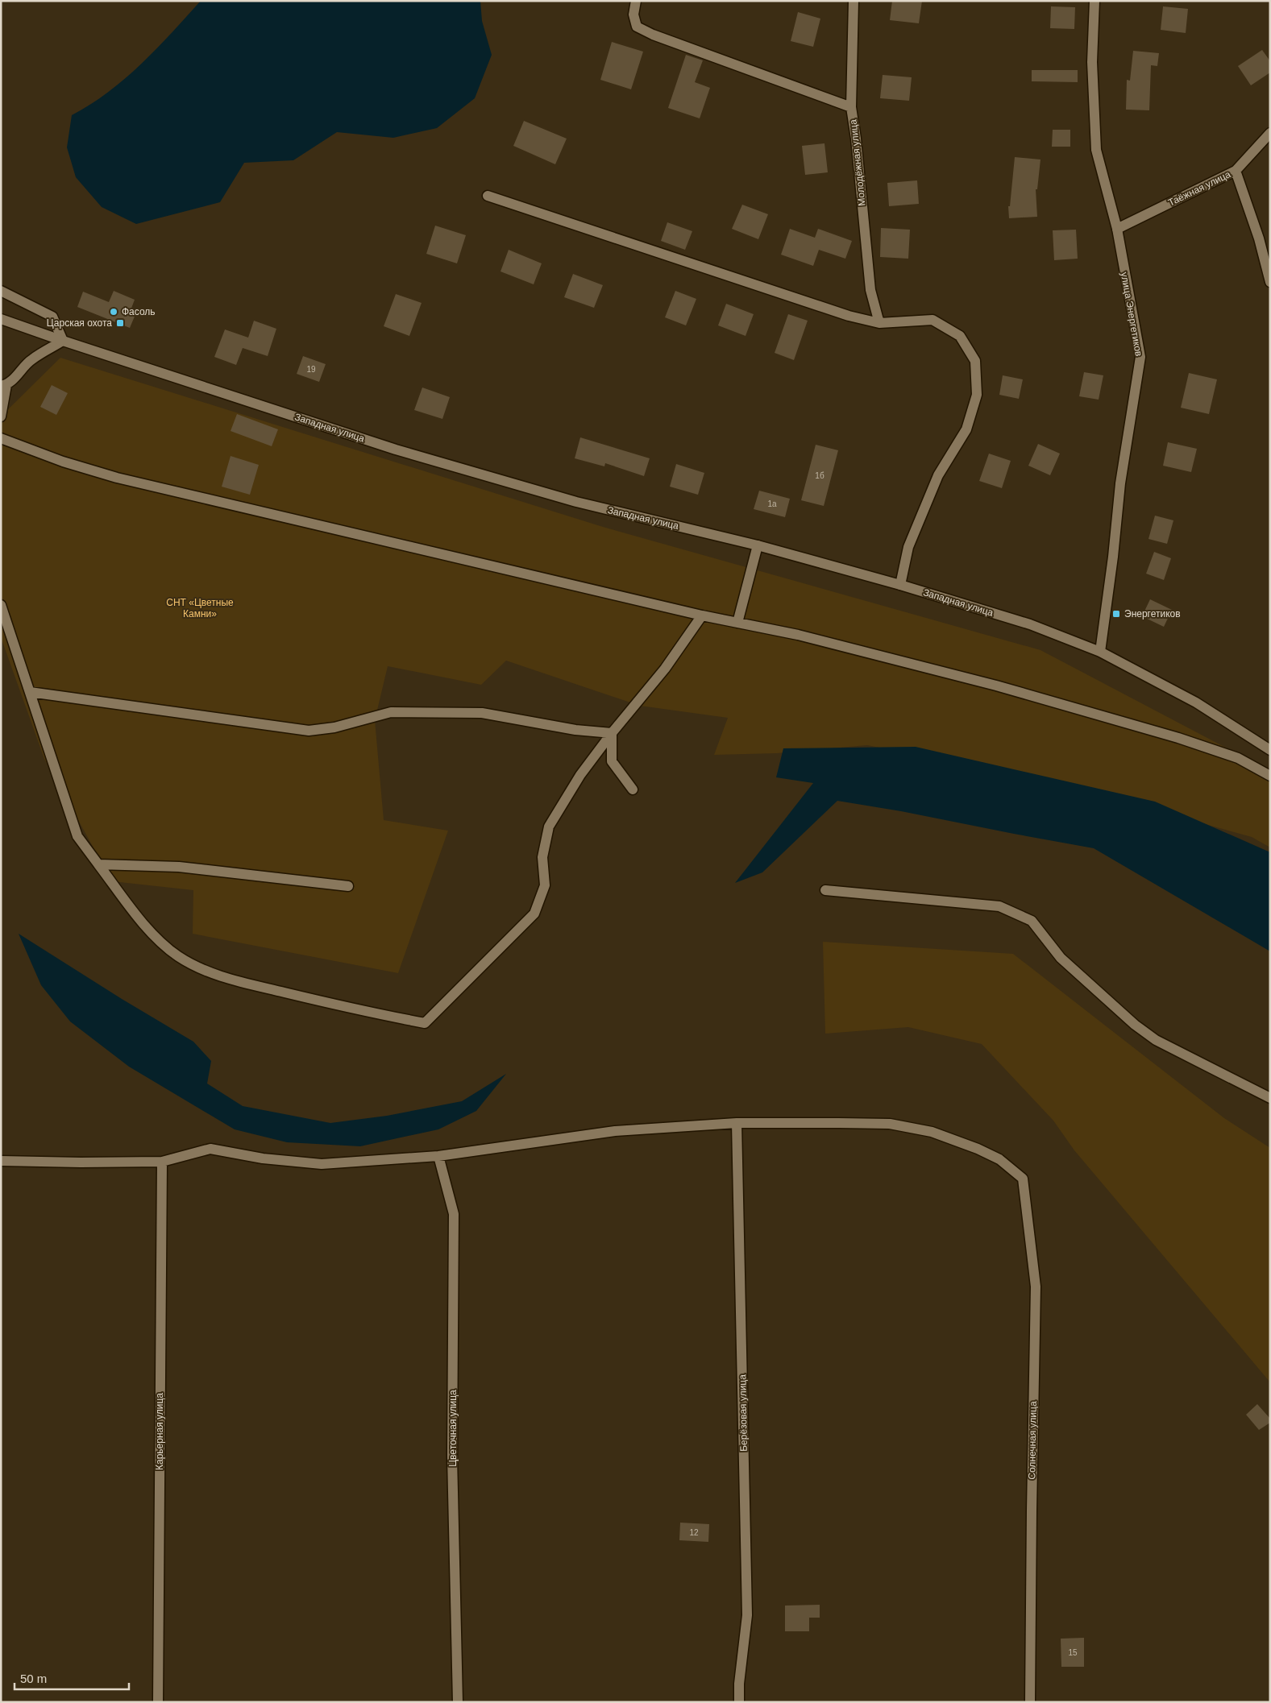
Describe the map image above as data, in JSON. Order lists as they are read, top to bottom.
{
  "streets": {
    "street": [
      "Молодёжная улица",
      "Таёжная улица",
      "улица Энергетиков",
      "Западная улица",
      "Берёзовая улица",
      "Цветочная улица",
      "Карьерная улица",
      "Солнечная улица"
    ]
  },
  "crossings": [
    ["Таёжная улица", "улица Энергетиков"],
    ["улица Энергетиков", "Западная улица"],
    ["Берёзовая улица", "Солнечная улица"]
  ],
  "parks": ["СНТ «Цветные Камни»"],
  "places": {
    "other": ["Фасоль"],
    "transit": ["Царская охота", "Энергетиков"]
  },
  "house_numbers": [
    "19",
    "1б",
    "1а",
    "12",
    "15"
  ],
  "scale_bar": "50 m"
}
